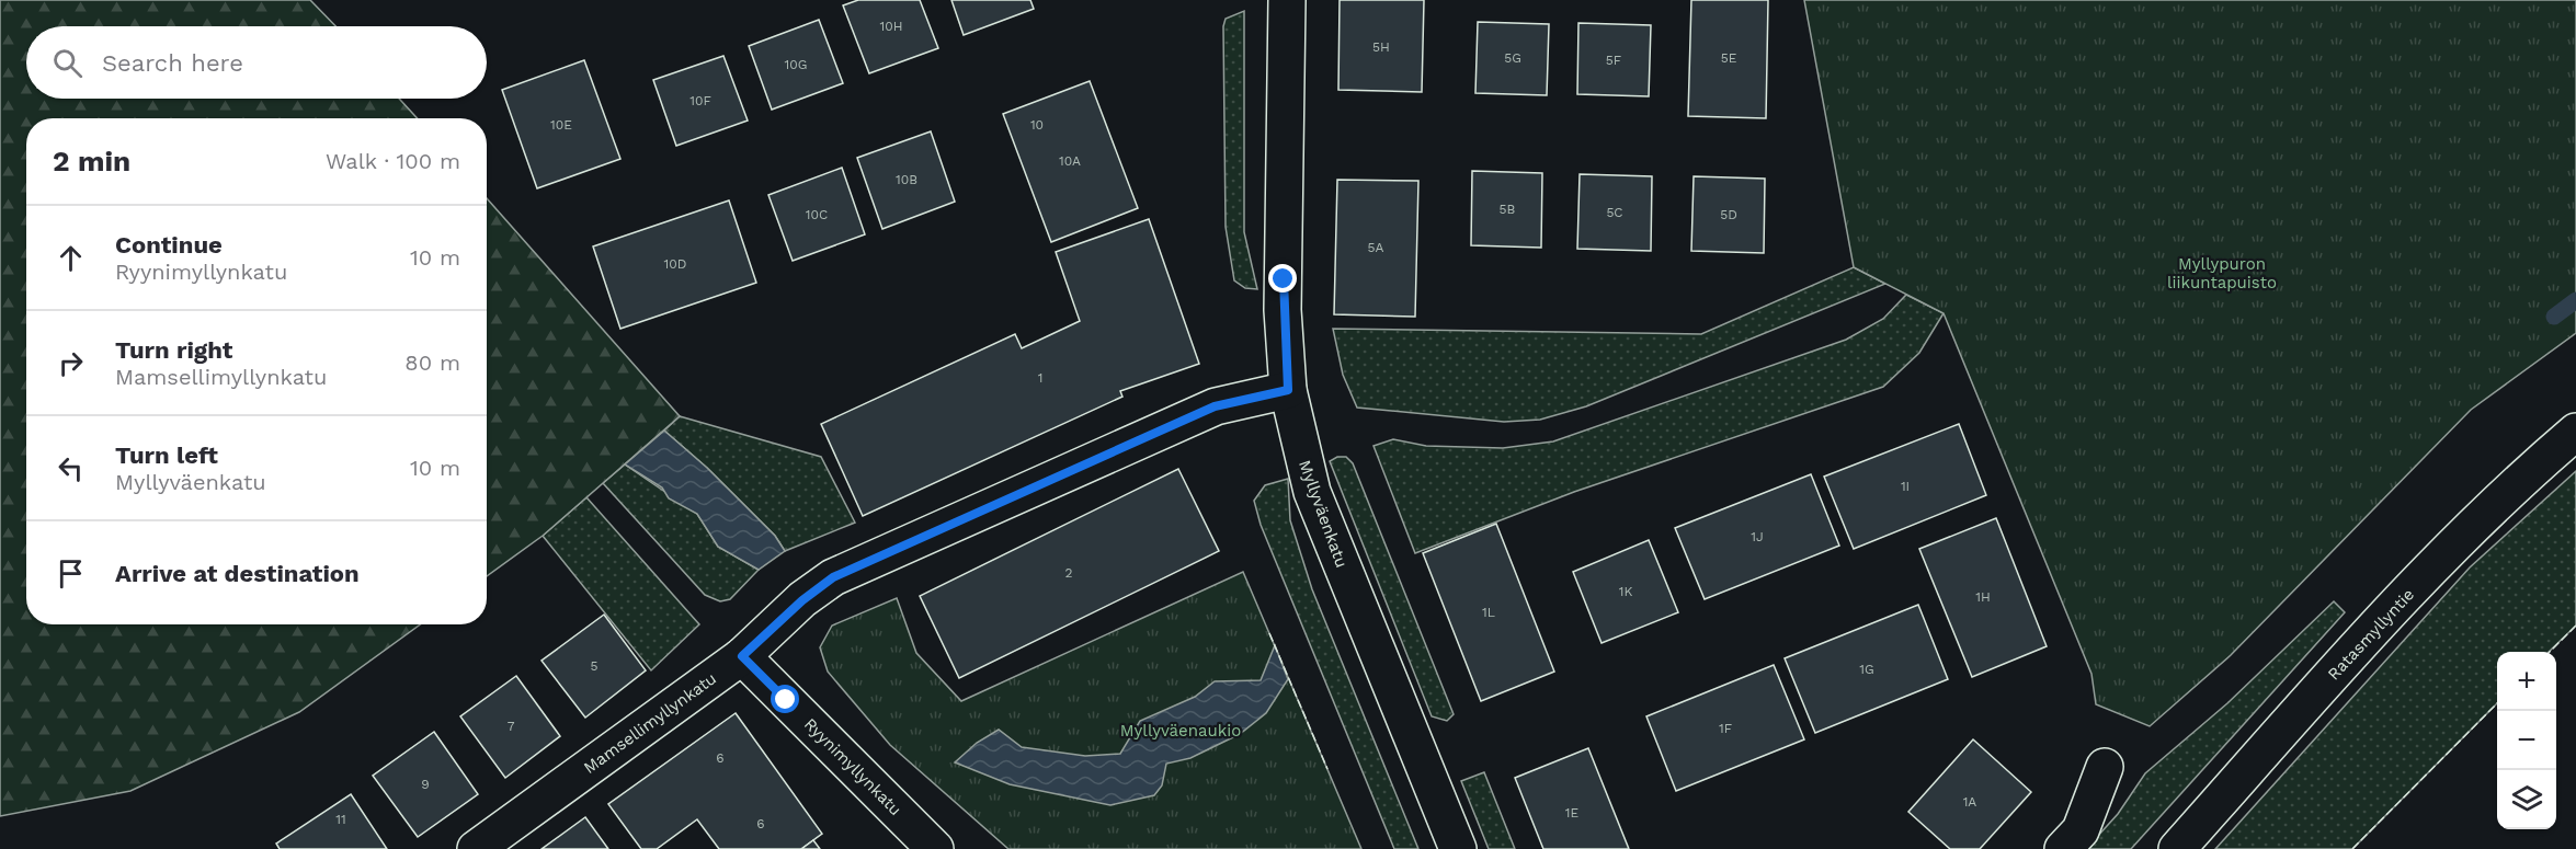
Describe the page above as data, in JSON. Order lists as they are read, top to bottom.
{
  "streets": {
    "street": [
      "Myllyväenkatu",
      "Ratasmyllyntie",
      "Mamsellimyllynkatu",
      "Ryynimyllynkatu"
    ]
  },
  "crossings": [
    ["Myllyväenkatu", "Mamsellimyllynkatu"],
    ["Mamsellimyllynkatu", "Ryynimyllynkatu"]
  ],
  "parks": ["Myllypuron liikuntapuisto", "Myllyväenaukio"],
  "house_numbers": [
    "10H",
    "5H",
    "5G",
    "5E",
    "5F",
    "10G",
    "10F",
    "10E",
    "10",
    "10A",
    "10B",
    "5B",
    "5C",
    "10C",
    "5D",
    "5A",
    "10D",
    "1",
    "1I",
    "1J",
    "2",
    "1K",
    "1H",
    "1L",
    "5",
    "1G",
    "7",
    "1F",
    "6",
    "9",
    "1A",
    "1E",
    "11",
    "6"
  ],
  "page": {
    "search": "Search here",
    "heading": ["2 min", "Walk · 100 m"],
    "list": [
      ["Continue", "Ryynimyllynkatu", "10 m"],
      ["Turn right", "Mamsellimyllynkatu", "80 m"],
      ["Turn left", "Myllyväenkatu", "10 m"],
      "Arrive at destination"
    ],
    "map_buttons": ["+", "−"]
  }
}
